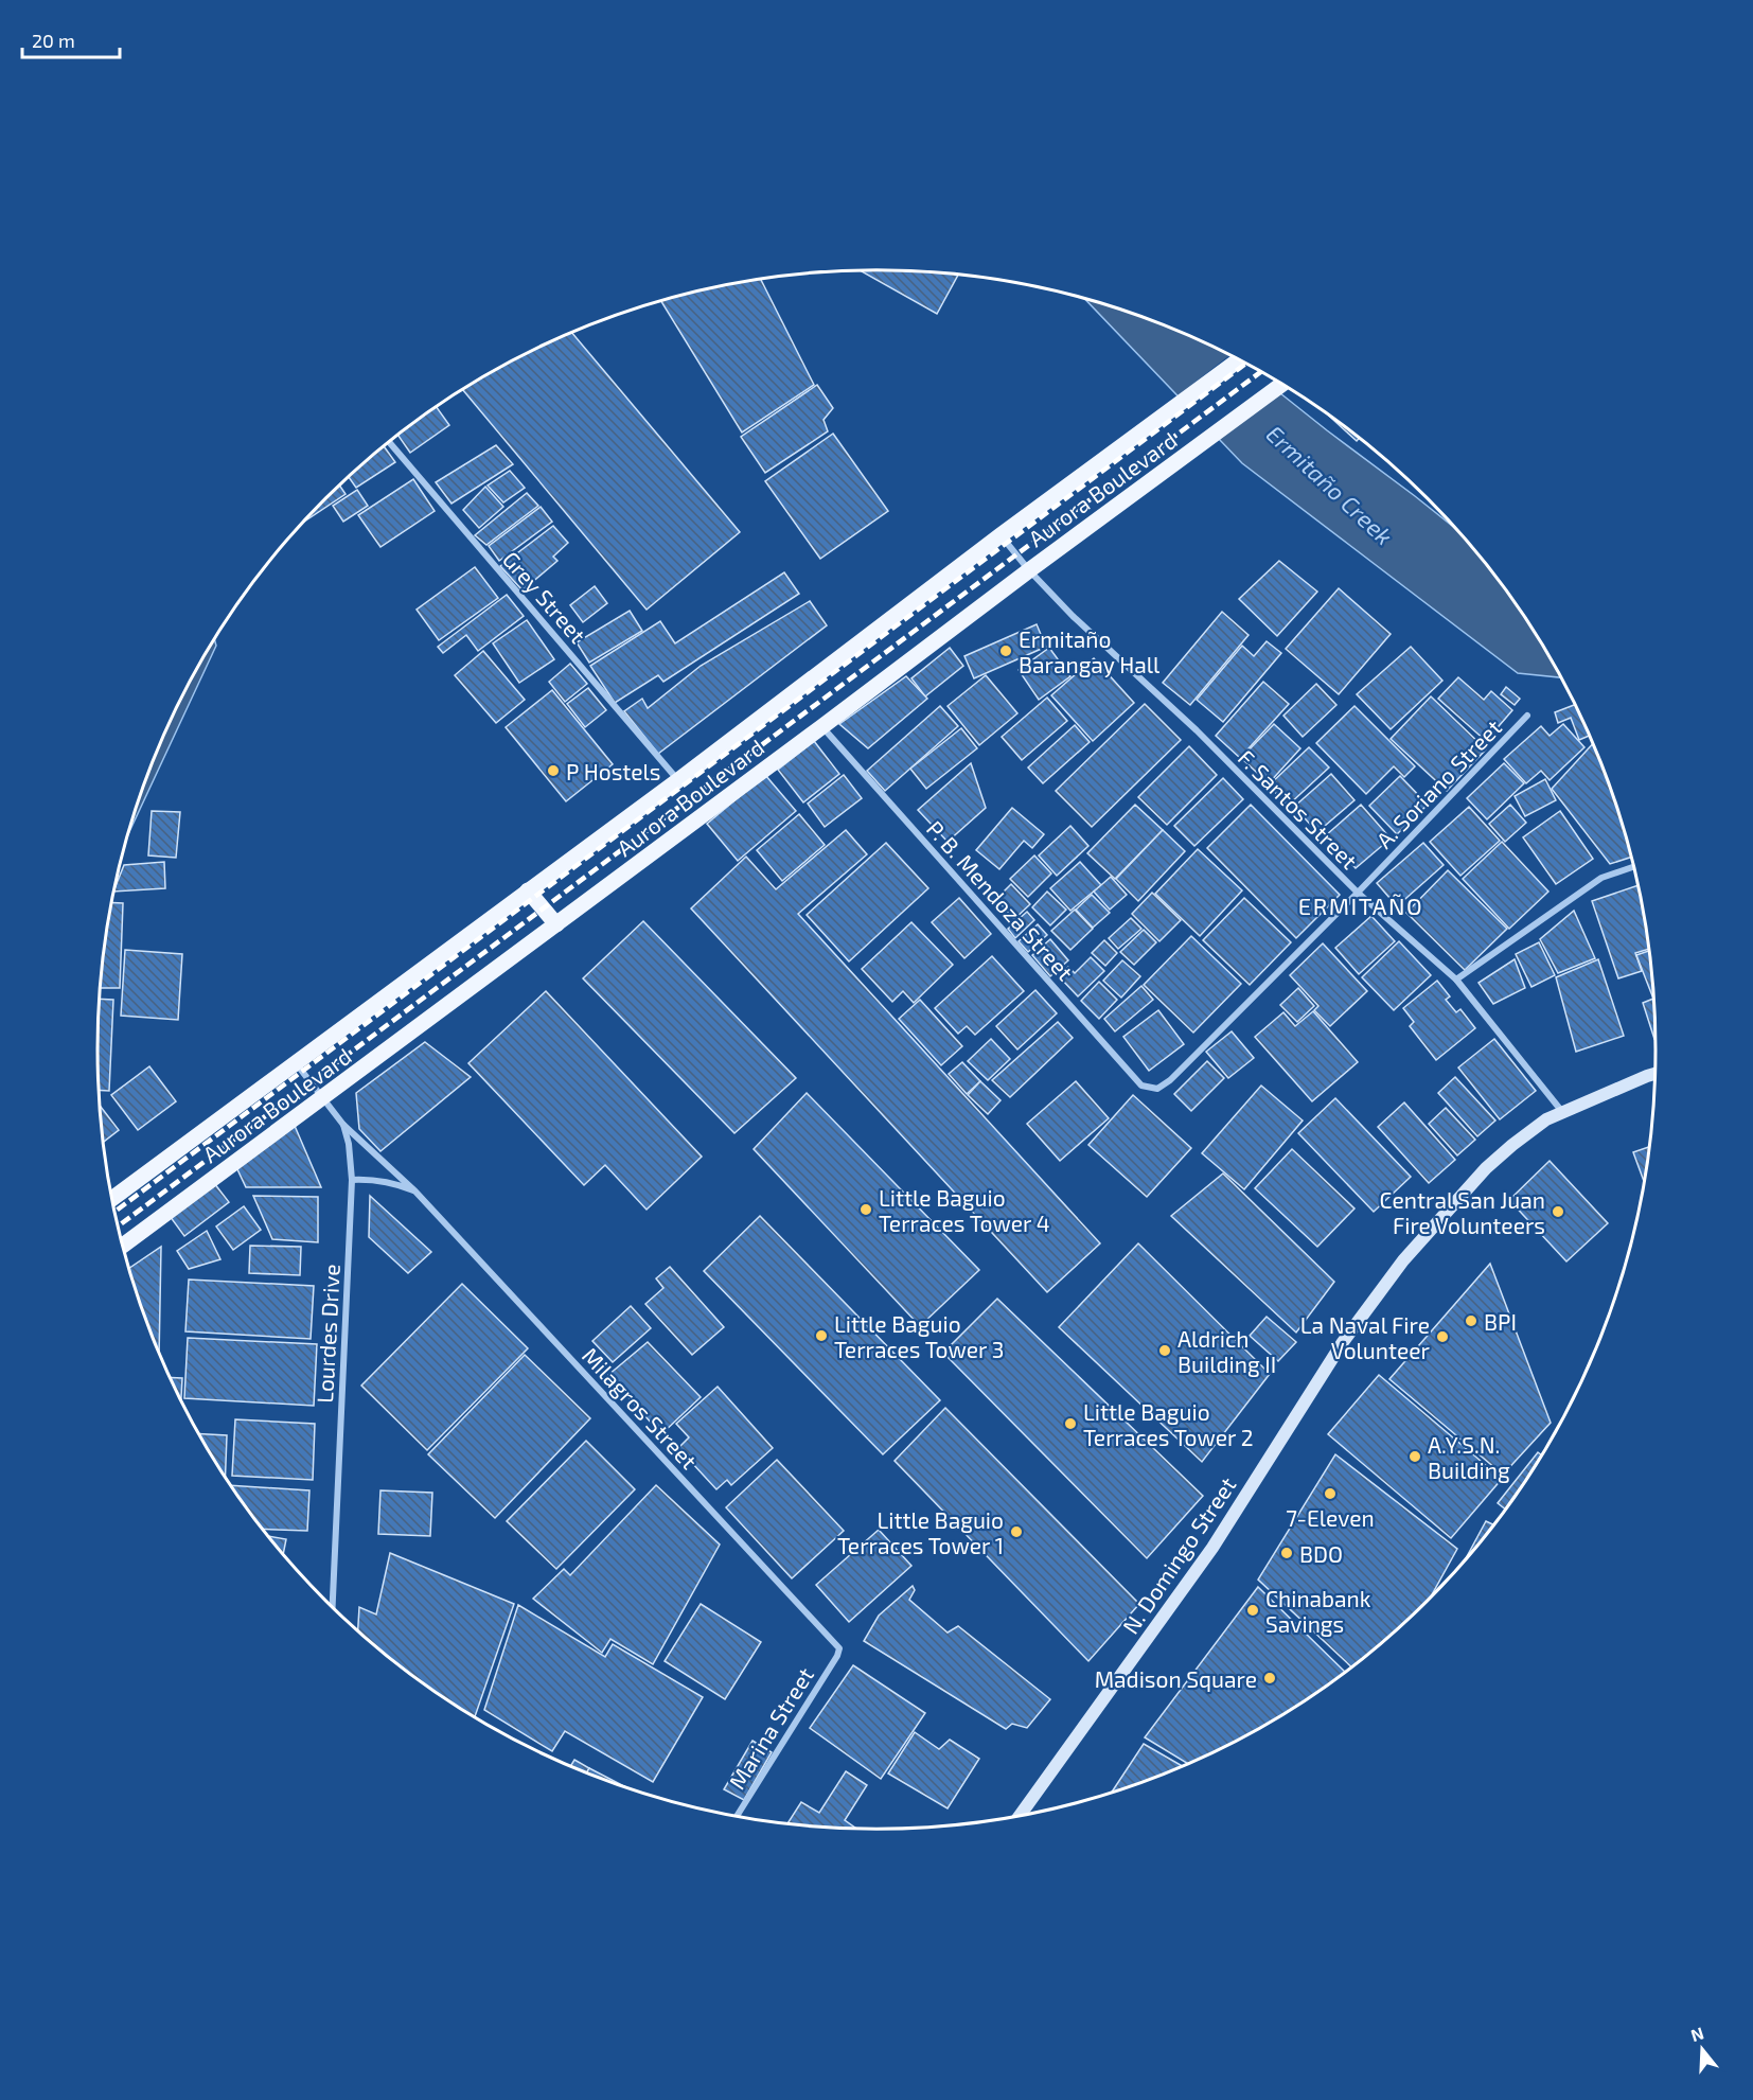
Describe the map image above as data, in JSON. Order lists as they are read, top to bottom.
{
  "streets": {
    "main road": ["Aurora Boulevard", "N. Domingo Street"],
    "street": [
      "Grey Street",
      "A. Soriano Street",
      "F. Santos Street",
      "P. B. Mendoza Street",
      "Lourdes Drive",
      "Milagros Street",
      "Marina Street"
    ]
  },
  "crossings": [
    ["Aurora Boulevard", "Grey Street"],
    ["Aurora Boulevard", "F. Santos Street"],
    ["Aurora Boulevard", "P. B. Mendoza Street"],
    ["Aurora Boulevard", "Lourdes Drive"],
    ["A. Soriano Street", "F. Santos Street"],
    ["A. Soriano Street", "P. B. Mendoza Street"],
    ["F. Santos Street", "N. Domingo Street"],
    ["Lourdes Drive", "Milagros Street"],
    ["Milagros Street", "Marina Street"]
  ],
  "districts": ["ERMITAÑO"],
  "water": ["Ermitaño Creek"],
  "places": [
    "Ermitaño Barangay Hall",
    "P Hostels",
    "Little Baguio Terraces Tower 4",
    "Central San Juan Fire Volunteers",
    "BPI",
    "Little Baguio Terraces Tower 3",
    "La Naval Fire Volunteer",
    "Aldrich Building II",
    "Little Baguio Terraces Tower 2",
    "A.Y.S.N. Building",
    "7-Eleven",
    "Little Baguio Terraces Tower 1",
    "BDO",
    "Chinabank Savings",
    "Madison Square"
  ],
  "scale_bar": "20 m",
  "north": "top"
}
